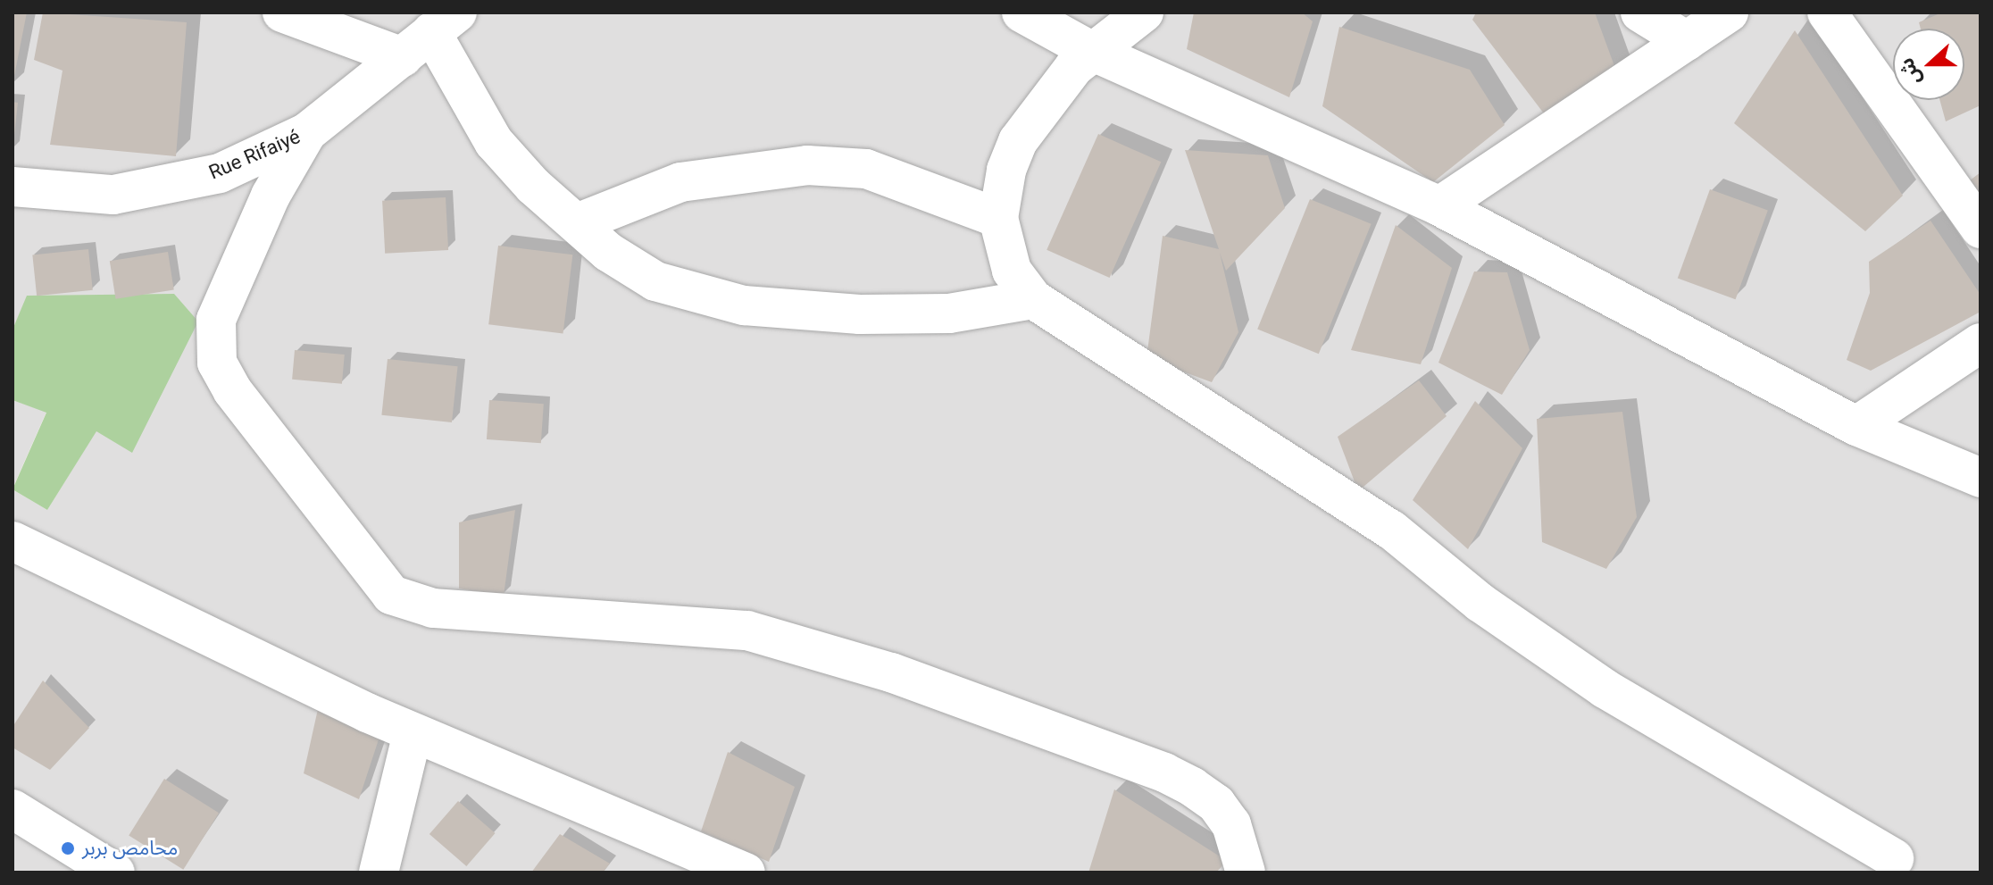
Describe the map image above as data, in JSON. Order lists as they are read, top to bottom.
{
  "streets": {
    "street": ["Rue Rifaiyé"]
  },
  "places": ["محامص بربر"],
  "north": "left"
}
